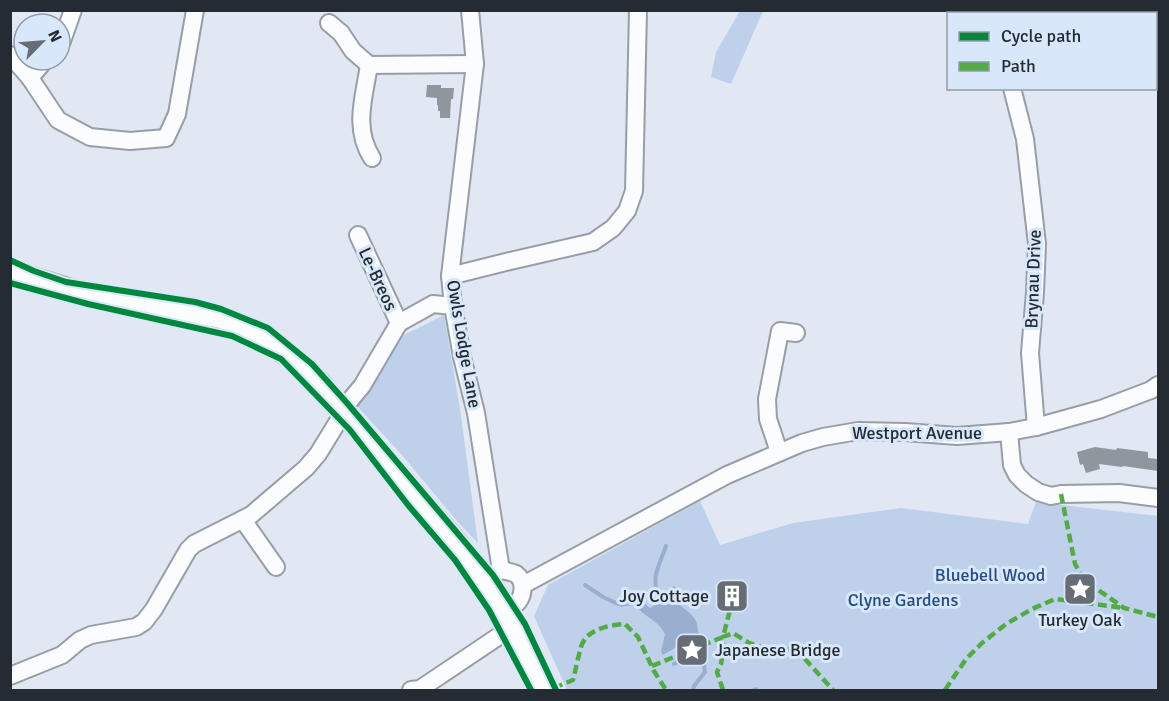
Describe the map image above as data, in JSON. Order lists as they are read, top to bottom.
{
  "streets": {
    "street": [
      "Le-Breos",
      "Brynau Drive",
      "Owls Lodge Lane",
      "Westport Avenue"
    ]
  },
  "crossings": [
    ["Brynau Drive", "Westport Avenue"]
  ],
  "parks": ["Bluebell Wood", "Clyne Gardens"],
  "places": {
    "place": ["Turkey Oak", "Japanese Bridge"],
    "building": ["Joy Cottage"]
  },
  "legend": ["Cycle path", "Path"],
  "north": "top right"
}
